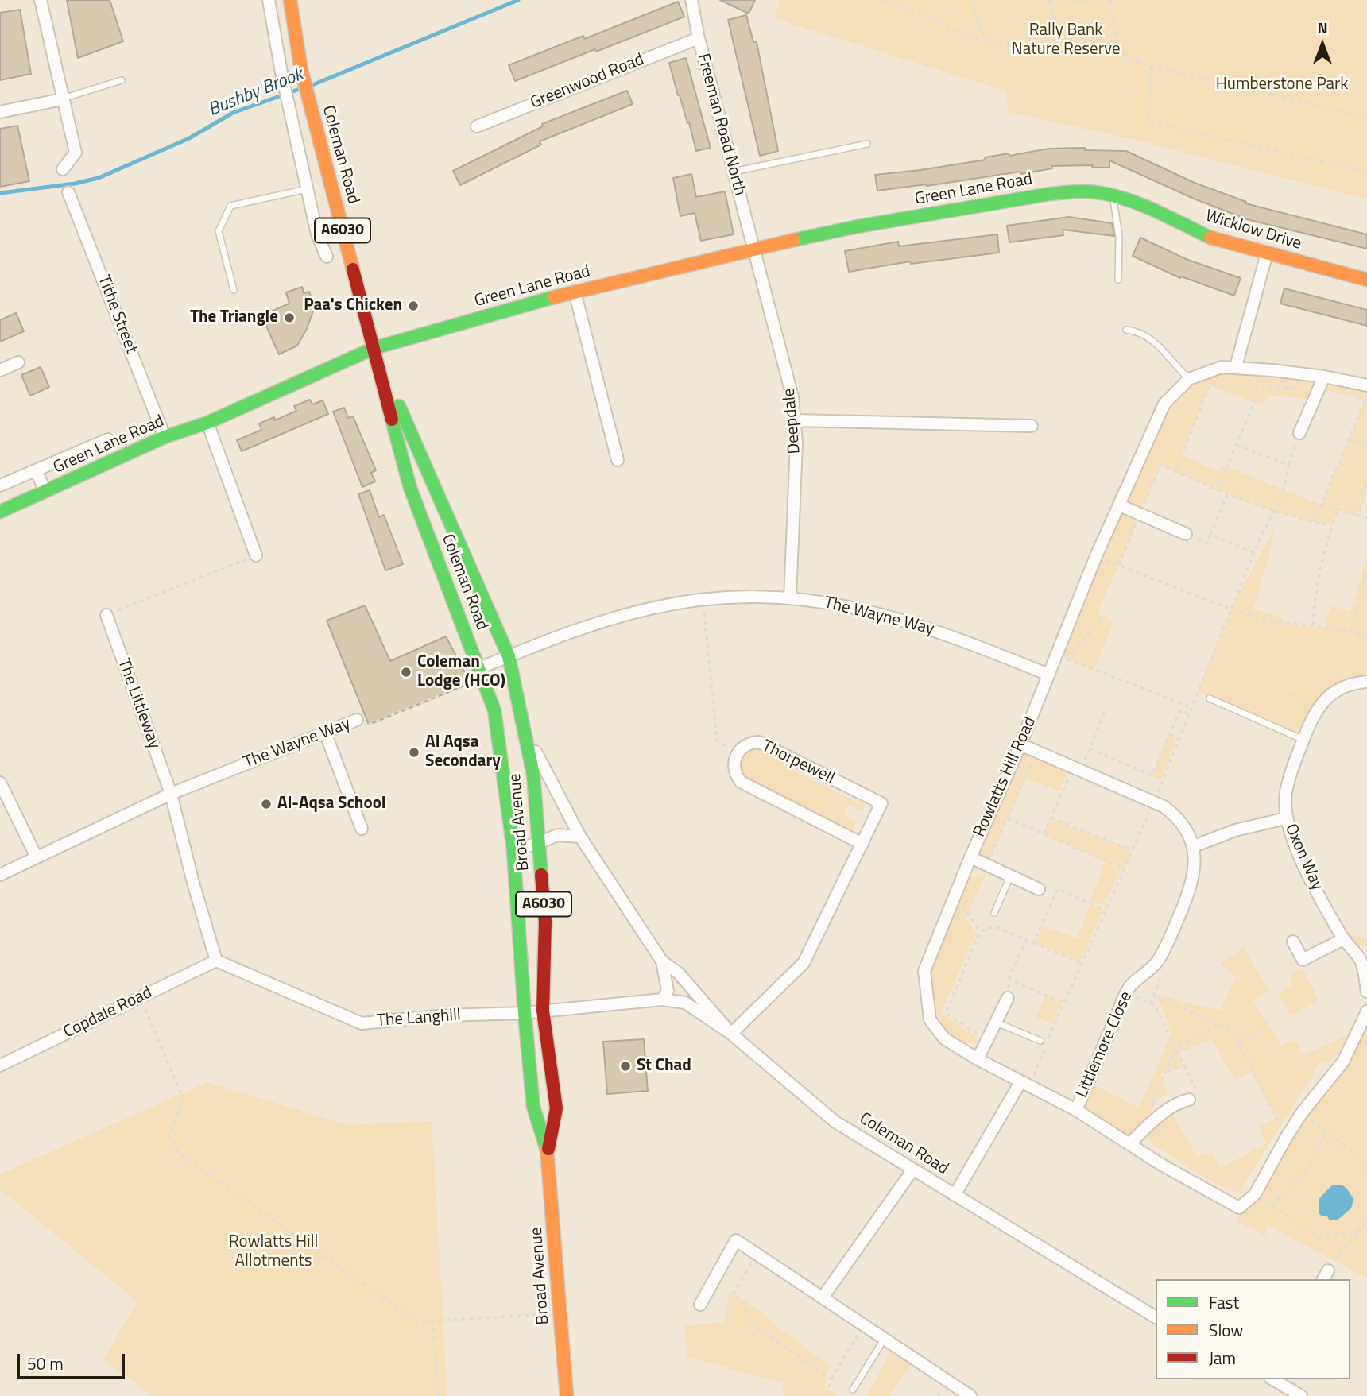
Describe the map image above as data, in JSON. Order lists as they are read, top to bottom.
{
  "streets": {
    "main road": [
      "Coleman Road",
      "Green Lane Road",
      "A6030",
      "Wicklow Drive",
      "Broad Avenue"
    ],
    "street": [
      "Greenwood Road",
      "Freeman Road North",
      "Tithe Street",
      "Deepdale",
      "The Wayne Way",
      "The Littleway",
      "Thorpewell",
      "Rowlatts Hill Road",
      "Oxon Way",
      "Copdale Road",
      "The Langhill",
      "Littlemore Close"
    ]
  },
  "crossings": [
    ["Greenwood Road", "Freeman Road North"],
    ["Freeman Road North", "Green Lane Road"],
    ["Freeman Road North", "Deepdale"],
    ["Coleman Road", "Green Lane Road"],
    ["Coleman Road", "The Wayne Way"],
    ["Coleman Road", "Thorpewell"],
    ["Coleman Road", "Broad Avenue"],
    ["Coleman Road", "The Langhill"],
    ["Green Lane Road", "Wicklow Drive"],
    ["Green Lane Road", "Tithe Street"],
    ["Green Lane Road", "Deepdale"],
    ["Deepdale", "The Wayne Way"],
    ["The Wayne Way", "The Littleway"],
    ["The Wayne Way", "Rowlatts Hill Road"],
    ["The Wayne Way", "Broad Avenue"],
    ["Thorpewell", "The Langhill"],
    ["Rowlatts Hill Road", "Littlemore Close"],
    ["Broad Avenue", "The Langhill"],
    ["Copdale Road", "The Langhill"]
  ],
  "water": ["Bushby Brook"],
  "parks": ["Rally Bank Nature Reserve", "Humberstone Park", "Rowlatts Hill Allotments"],
  "places": [
    "Paa's Chicken",
    "The Triangle",
    "Coleman Lodge (HCO)",
    "Al Aqsa Secondary",
    "Al-Aqsa School",
    "St Chad"
  ],
  "legend": ["Fast", "Slow", "Jam"],
  "scale_bar": "50 m",
  "north": "top"
}
